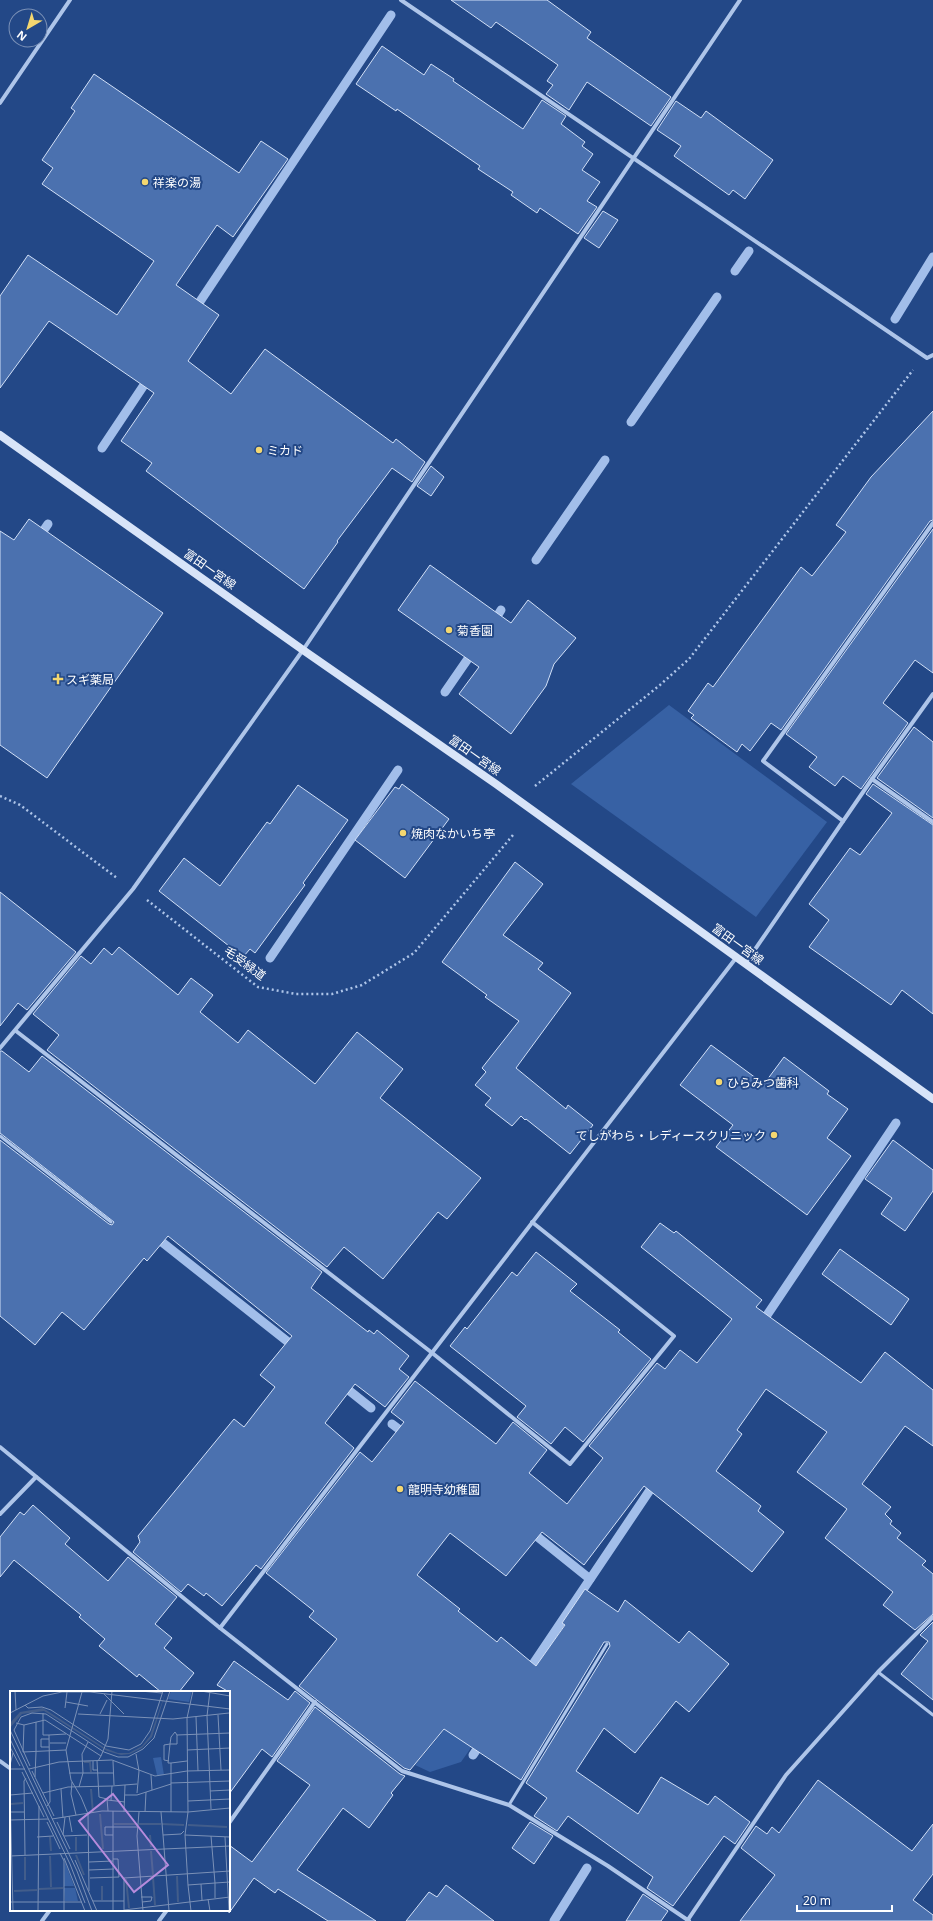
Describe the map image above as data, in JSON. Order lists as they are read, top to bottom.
{
  "streets": {
    "main road": ["富田一宮線"],
    "path": ["毛受緑道"]
  },
  "places": {
    "other": [
      "祥楽の湯",
      "ミカド",
      "菊香園",
      "焼肉なかいち亭",
      "ひらみつ歯科",
      "てしがわら・レディースクリニック",
      "龍明寺幼稚園"
    ],
    "health": ["スギ薬局"]
  },
  "scale_bar": "20 m",
  "north": "bottom left"
}
